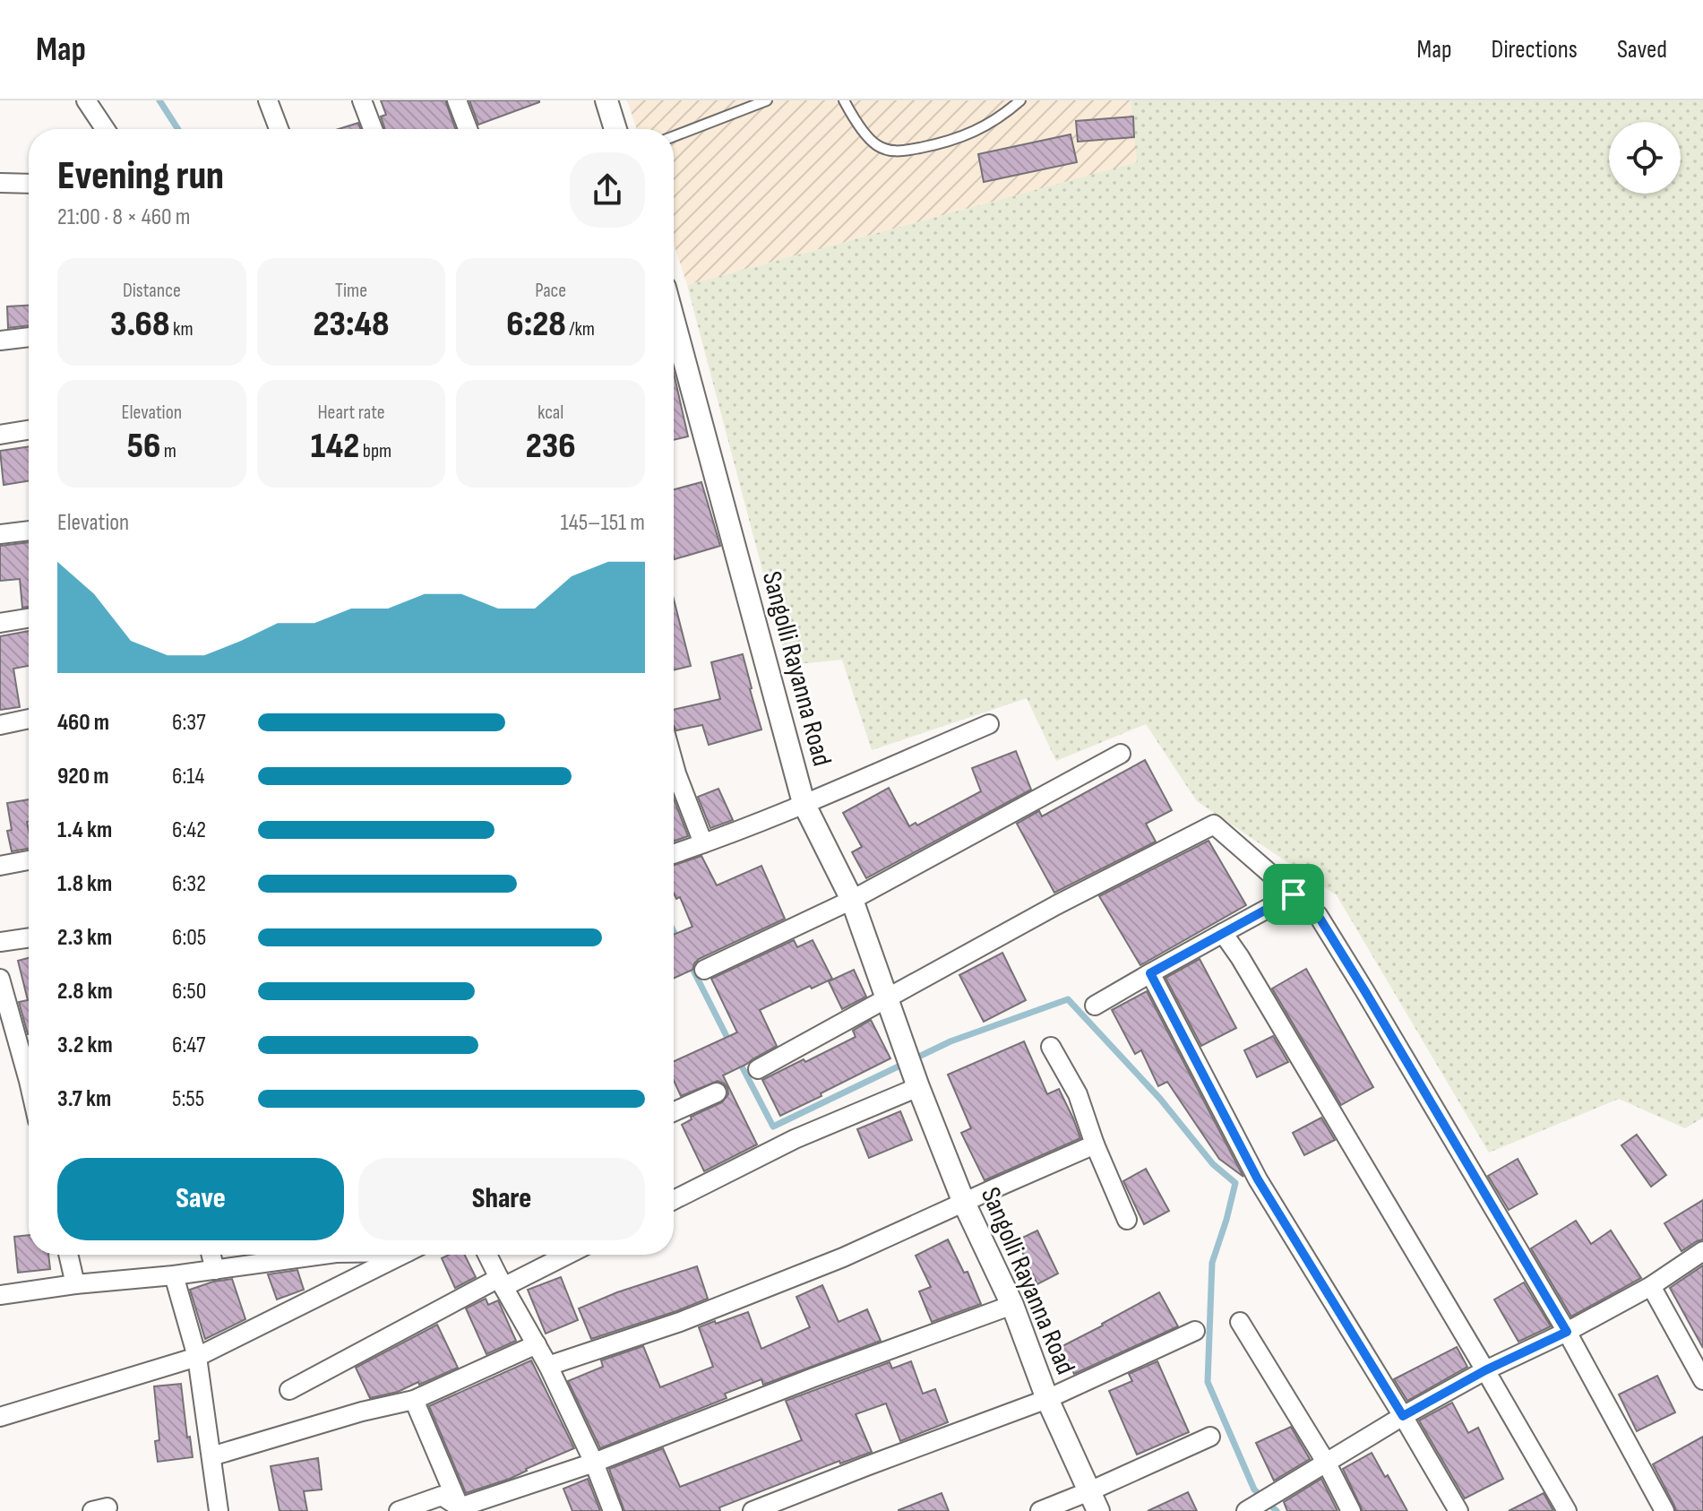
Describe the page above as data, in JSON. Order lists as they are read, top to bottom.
{
  "streets": {
    "street": ["Sangolli Rayanna Road"]
  },
  "page": {
    "header": "Map",
    "nav": ["Map", "Directions", "Saved"],
    "heading": ["Evening run", "21:00 · 8 × 460 m"],
    "stats": [
      ["Distance", "3.68 km"],
      ["Time", "23:48"],
      ["Pace", "6:28 /km"],
      ["Elevation", "56 m"],
      ["Heart rate", "142 bpm"],
      ["kcal", "236"]
    ],
    "chart": ["Elevation", "145–151 m"],
    "list": [
      {
        "name": "460 m",
        "note": "6:37"
      },
      {
        "name": "920 m",
        "note": "6:14"
      },
      {
        "name": "1.4 km",
        "note": "6:42"
      },
      {
        "name": "1.8 km",
        "note": "6:32"
      },
      {
        "name": "2.3 km",
        "note": "6:05"
      },
      {
        "name": "2.8 km",
        "note": "6:50"
      },
      {
        "name": "3.2 km",
        "note": "6:47"
      },
      {
        "name": "3.7 km",
        "note": "5:55"
      }
    ],
    "buttons": ["Save", "Share"]
  }
}
